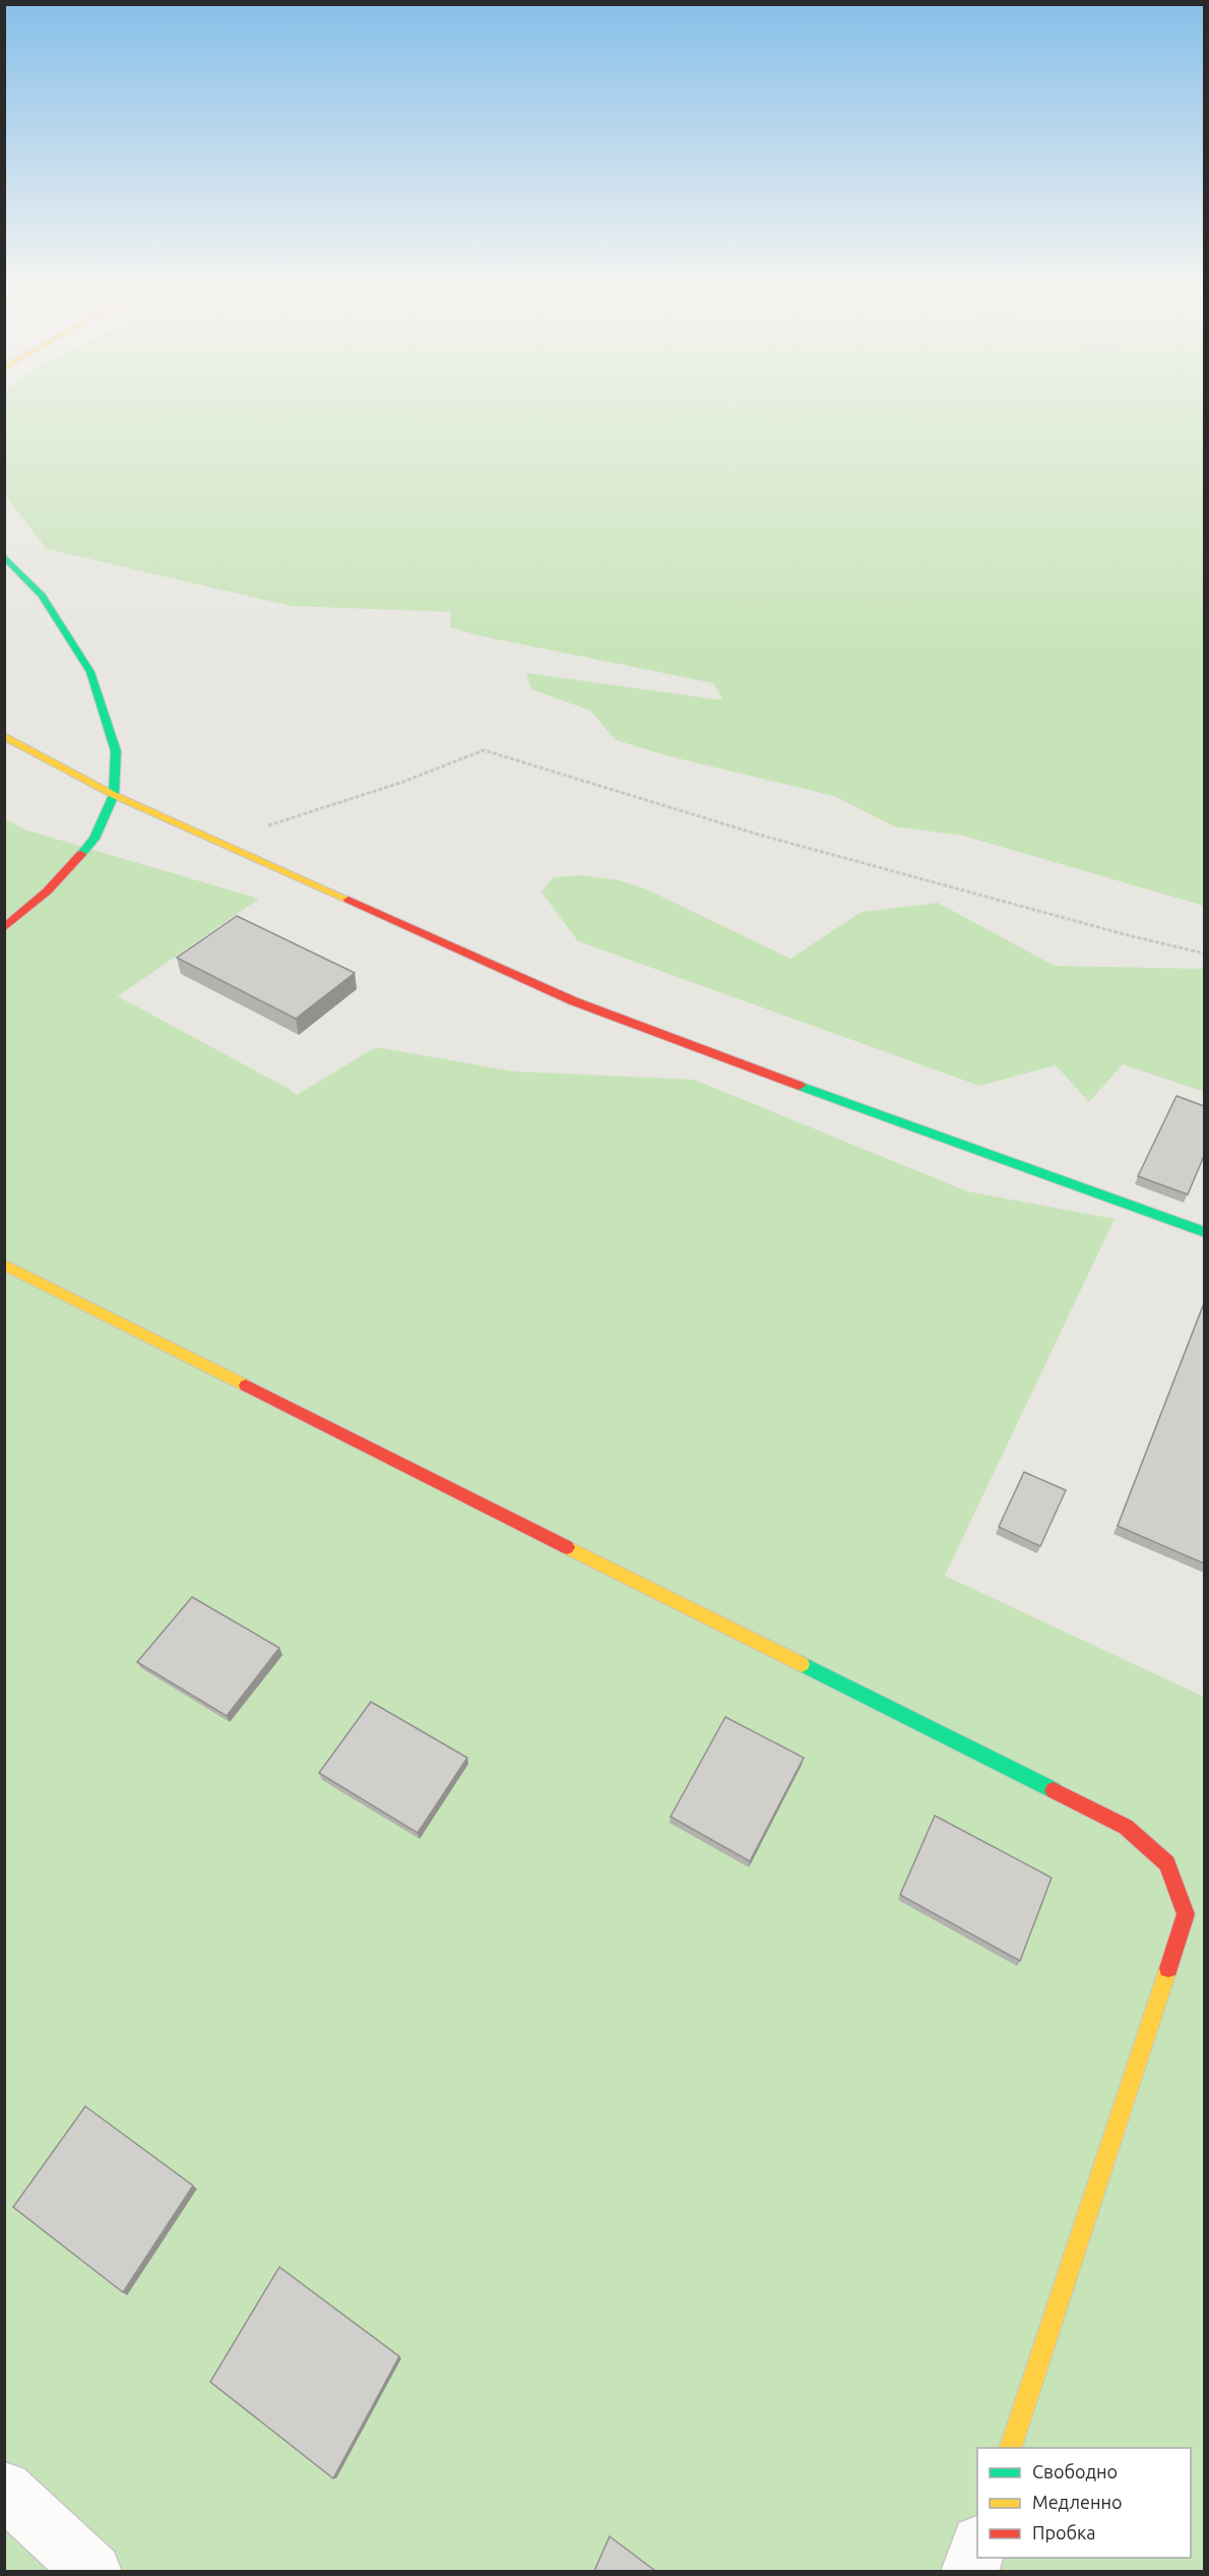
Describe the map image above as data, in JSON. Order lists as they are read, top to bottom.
{
  "legend": ["Свободно", "Медленно", "Пробка"]
}
